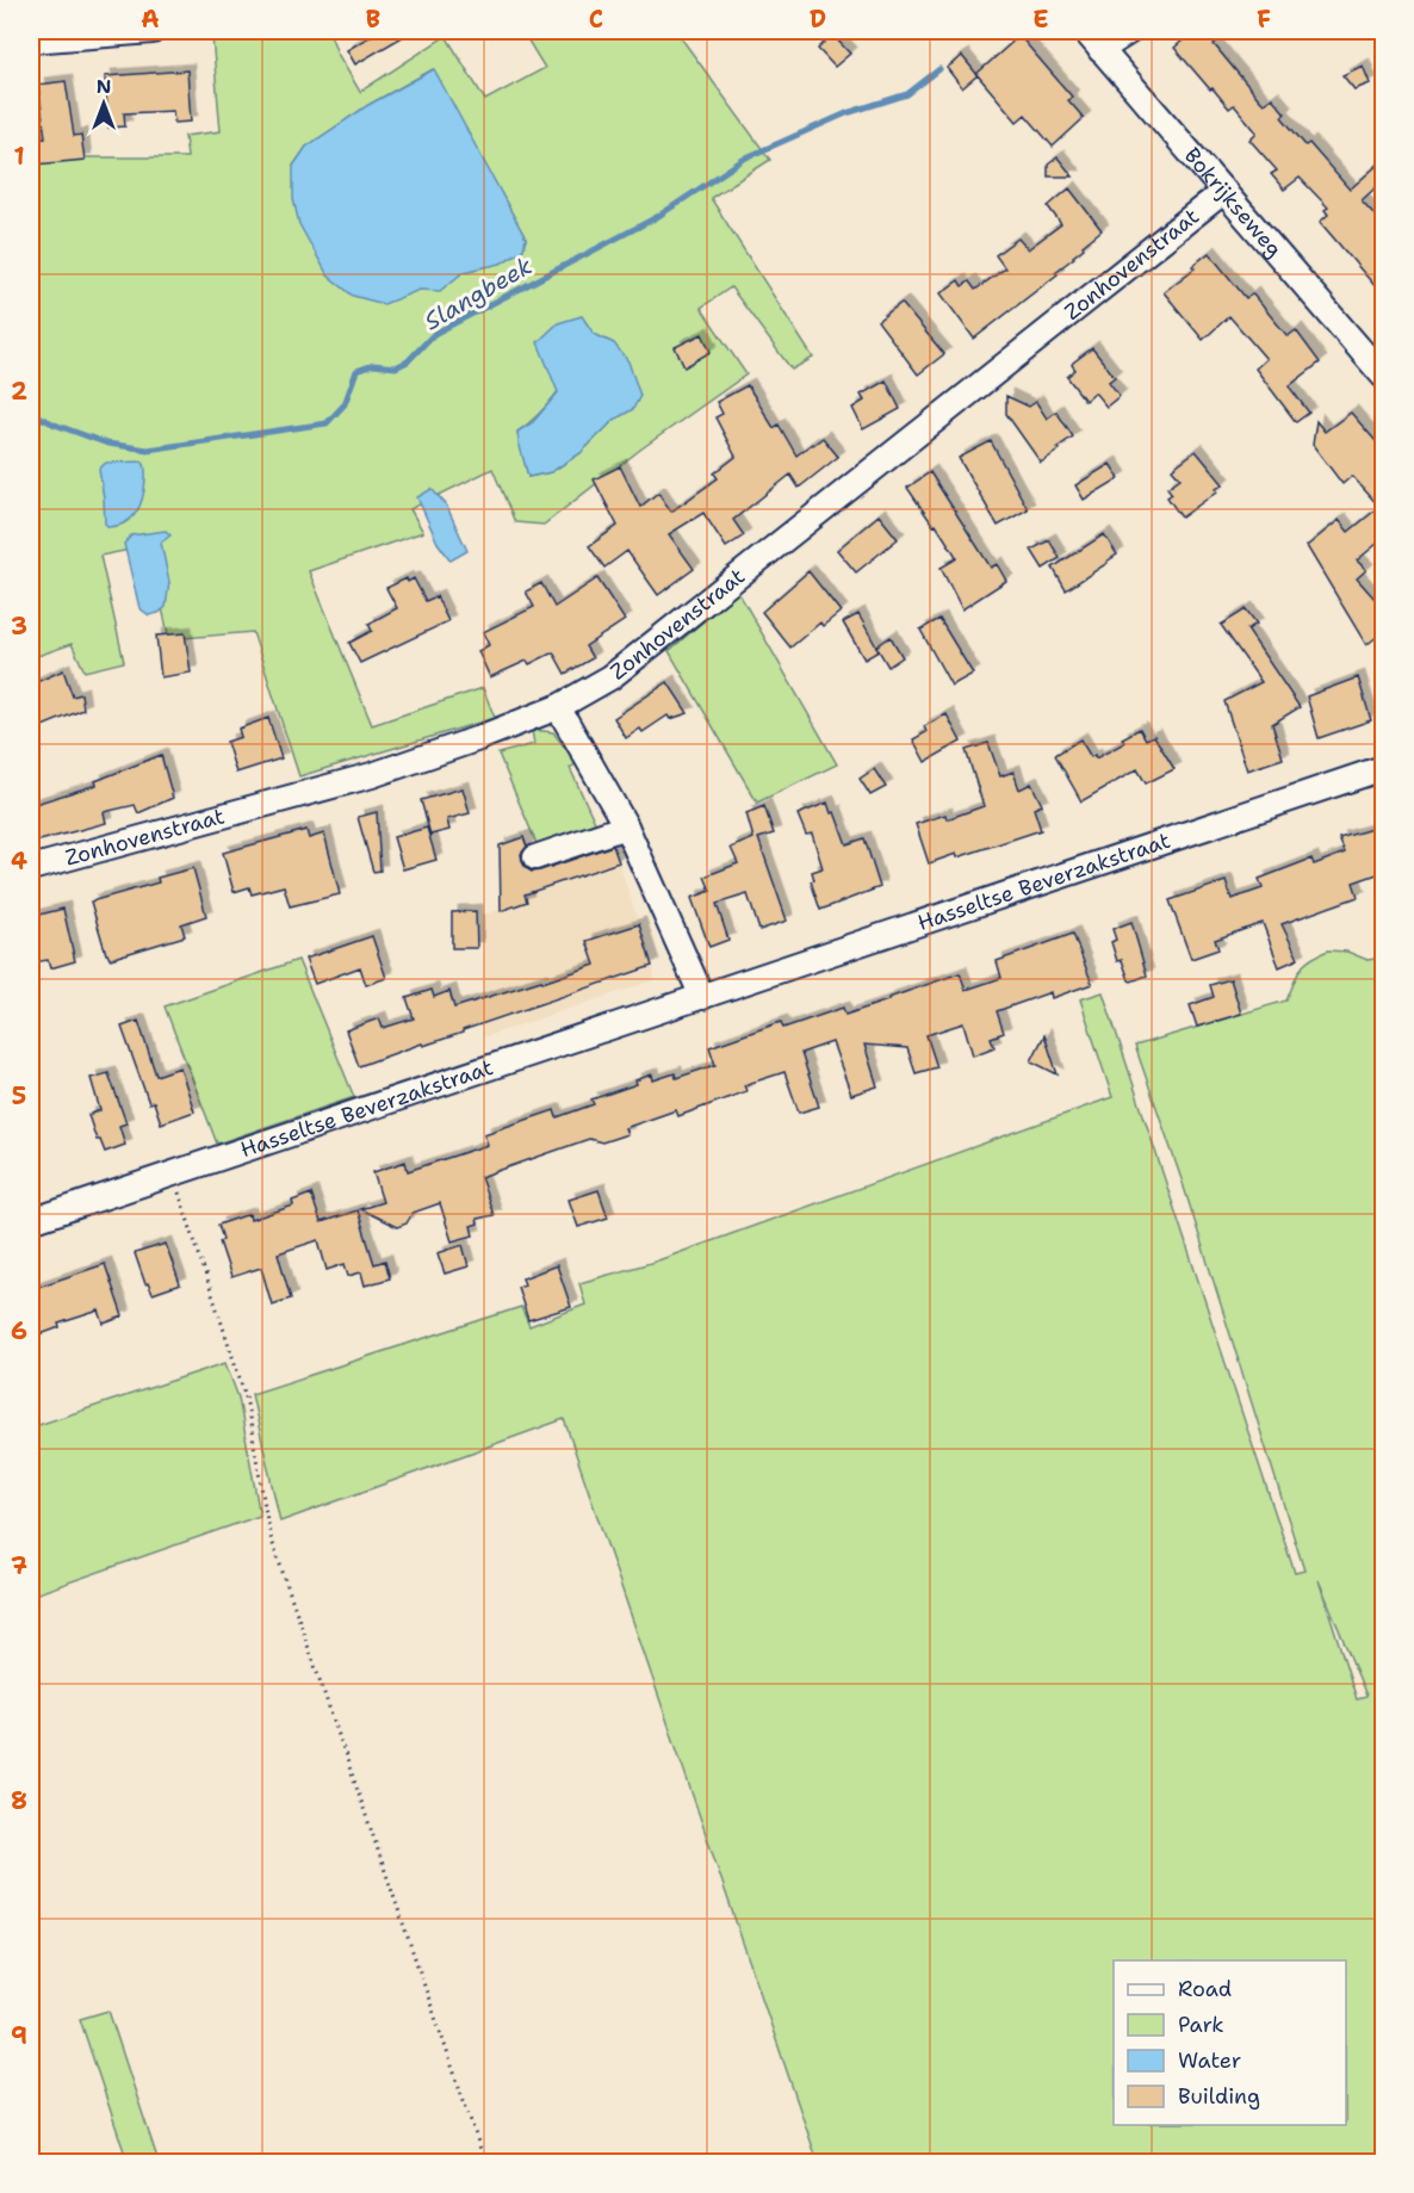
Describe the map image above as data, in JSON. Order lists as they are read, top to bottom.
{
  "streets": {
    "street": ["Bokrijkseweg", "Zonhovenstraat", "Hasseltse Beverzakstraat"]
  },
  "crossings": [
    ["Bokrijkseweg", "Zonhovenstraat"]
  ],
  "water": ["Slangbeek"],
  "legend": [
    "Road",
    "Park",
    "Water",
    "Building"
  ],
  "north": "top",
  "grid": {
    "columns": [
      "A",
      "B",
      "C",
      "D",
      "E",
      "F"
    ],
    "rows": [
      "1",
      "2",
      "3",
      "4",
      "5",
      "6",
      "7",
      "8",
      "9"
    ]
  }
}
